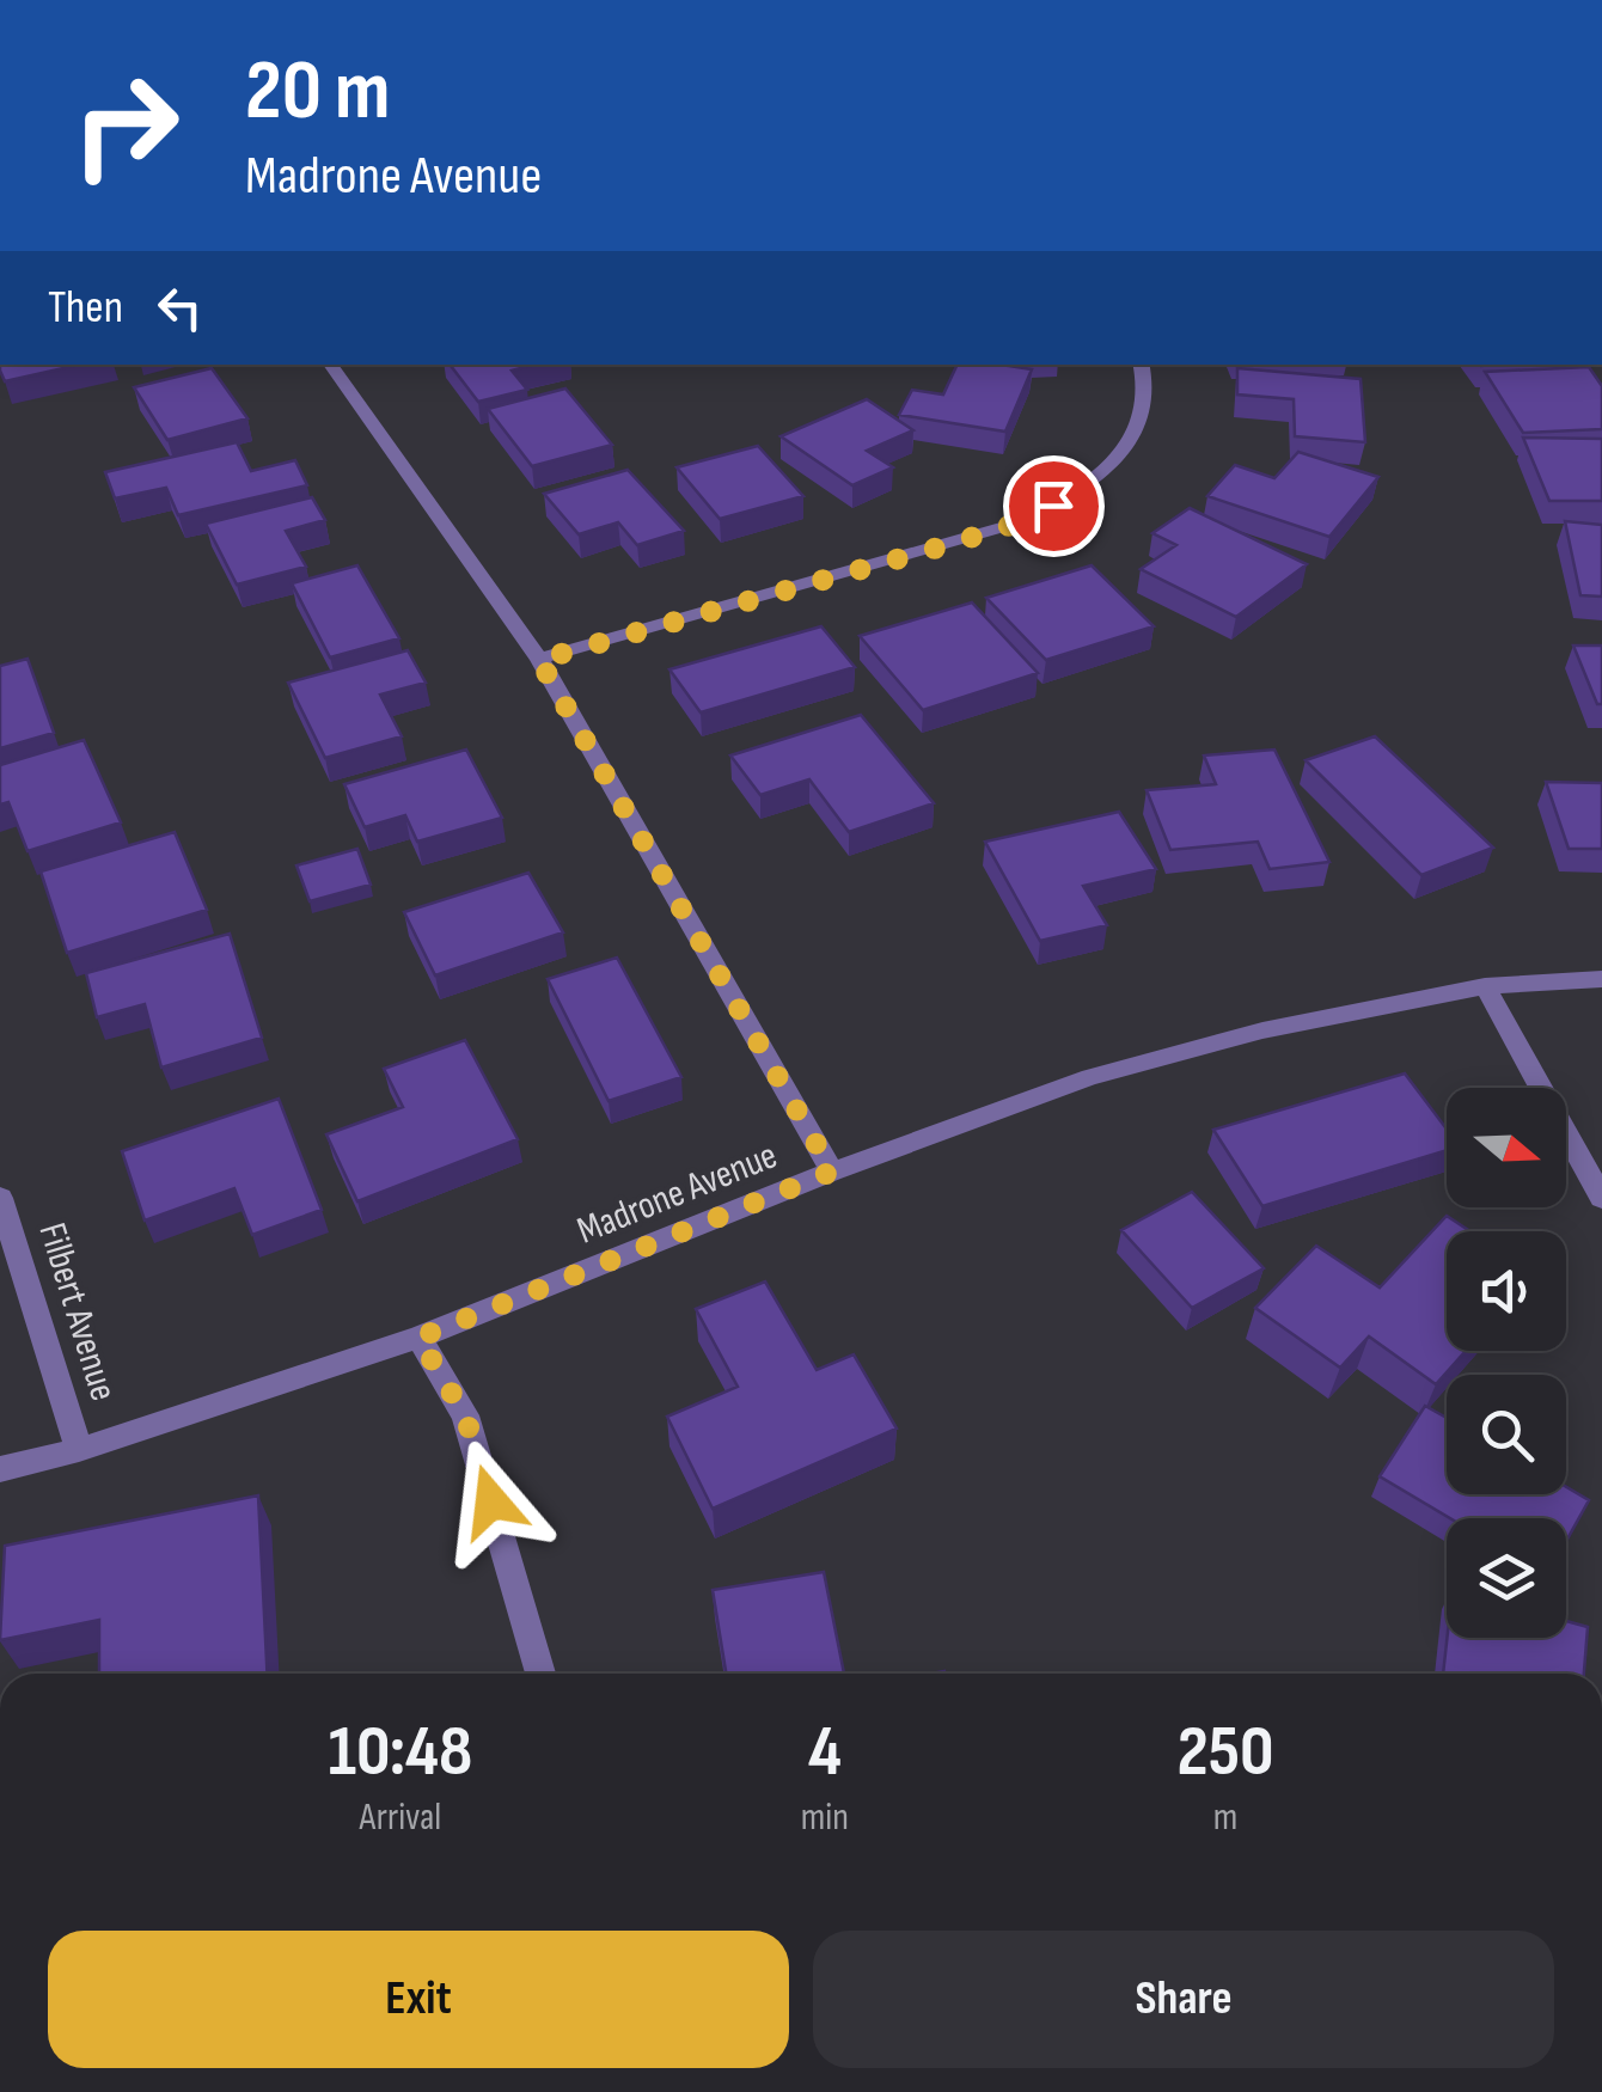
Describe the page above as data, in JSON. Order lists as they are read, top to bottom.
{
  "streets": {
    "street": ["Madrone Avenue", "Filbert Avenue"]
  },
  "crossings": [
    ["Madrone Avenue", "Filbert Avenue"]
  ],
  "north": "right",
  "page": {
    "turn": ["20 m", "Madrone Avenue"],
    "then": "Then",
    "eta": [
      "10:48",
      "Arrival",
      "4",
      "min",
      "250",
      "m"
    ],
    "buttons": ["Exit", "Share"]
  }
}
